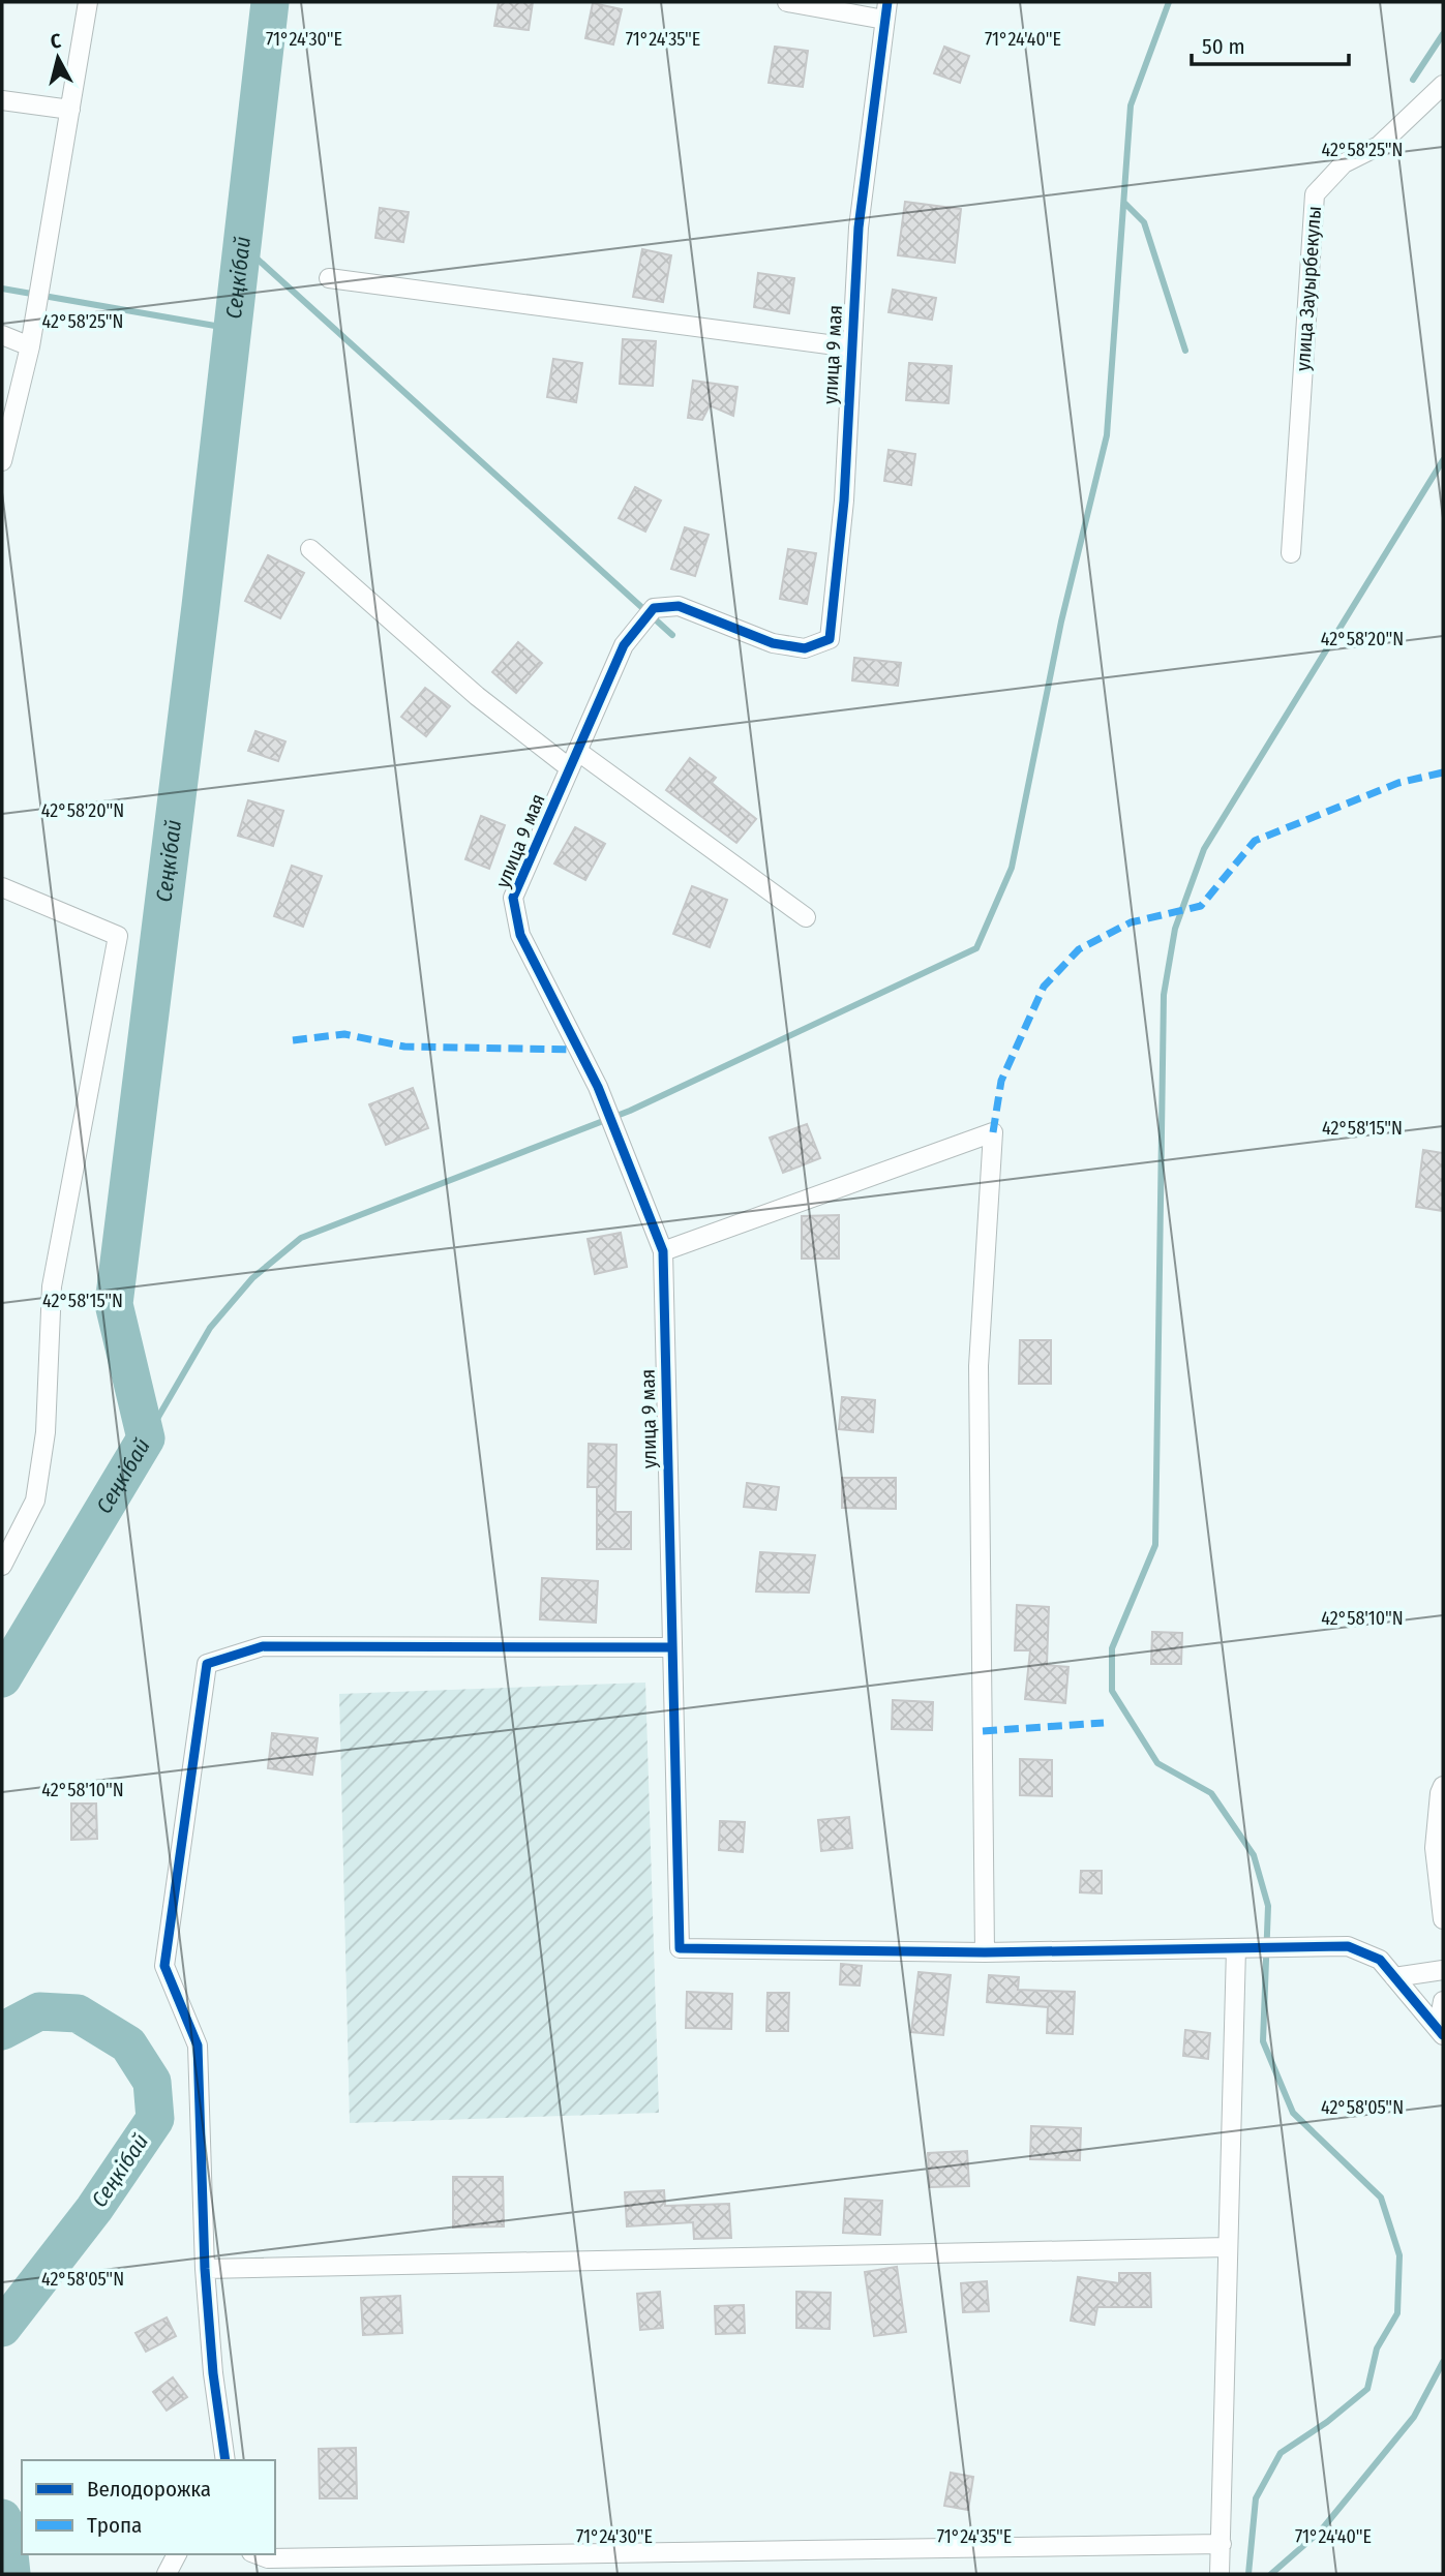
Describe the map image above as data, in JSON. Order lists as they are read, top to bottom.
{
  "streets": {
    "street": ["улица Зауырбекулы", "улица 9 мая"]
  },
  "water": ["Сеңкібай"],
  "legend": ["Велодорожка", "Тропа"],
  "scale_bar": "50 m",
  "north": "top",
  "coordinates": [
    "71°24'30\"E",
    "71°24'35\"E",
    "71°24'40\"E",
    "42°58'25\"N",
    "42°58'20\"N",
    "42°58'15\"N",
    "42°58'10\"N",
    "42°58'05\"N"
  ]
}
